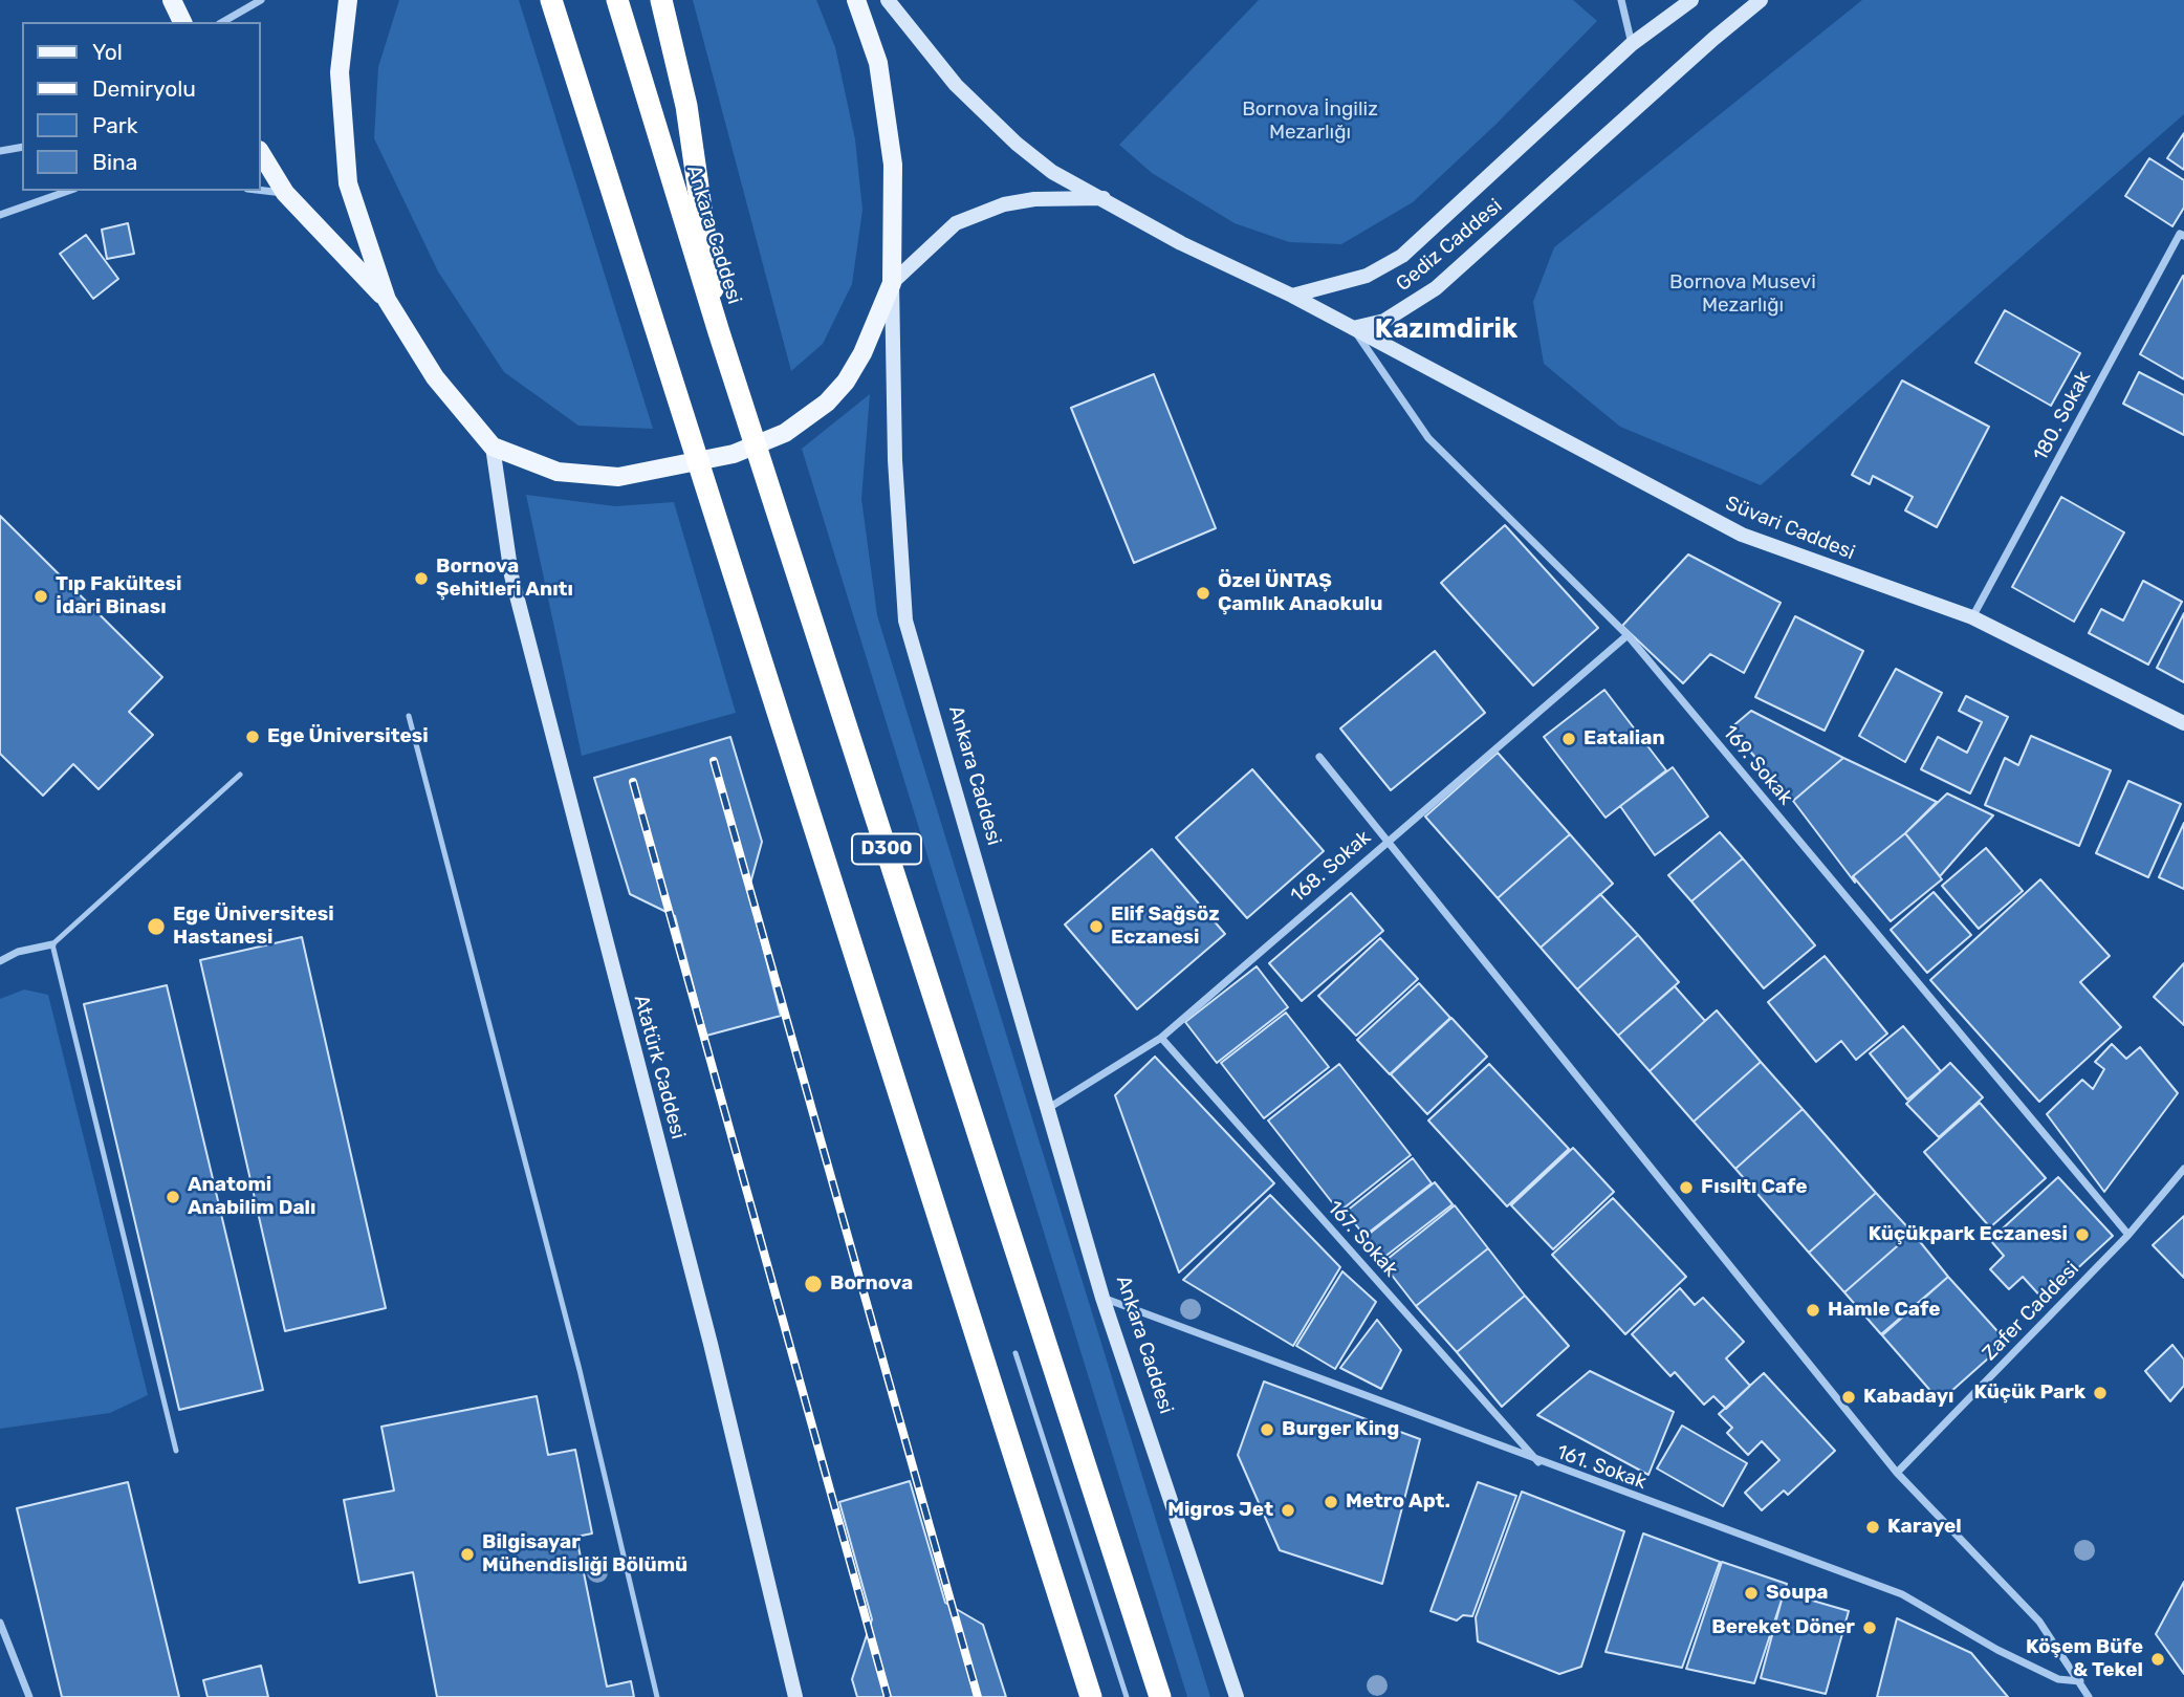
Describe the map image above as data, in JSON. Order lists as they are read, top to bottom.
{
  "streets": {
    "highway": ["Ankara Caddesi", "D300"],
    "main road": ["Gediz Caddesi", "Süvari Caddesi", "Atatürk Caddesi"],
    "street": [
      "180. Sokak",
      "169. Sokak",
      "168. Sokak",
      "167. Sokak",
      "Zafer Caddesi",
      "161. Sokak"
    ]
  },
  "crossings": [
    ["Ankara Caddesi", "168. Sokak"],
    ["Ankara Caddesi", "161. Sokak"],
    ["Gediz Caddesi", "Süvari Caddesi"],
    ["Gediz Caddesi", "169. Sokak"],
    ["180. Sokak", "Süvari Caddesi"],
    ["Süvari Caddesi", "169. Sokak"],
    ["169. Sokak", "168. Sokak"],
    ["169. Sokak", "Zafer Caddesi"],
    ["168. Sokak", "167. Sokak"],
    ["167. Sokak", "161. Sokak"]
  ],
  "districts": ["Kazımdirik"],
  "parks": ["Bornova İngiliz Mezarlığı", "Bornova Musevi Mezarlığı"],
  "places": [
    "Bornova Şehitleri Anıtı",
    "Özel ÜNTAŞ Çamlık Anaokulu",
    "Tıp Fakültesi İdari Binası",
    "Ege Üniversitesi",
    "Eatalian",
    "Ege Üniversitesi Hastanesi",
    "Elif Sağsöz Eczanesi",
    "Fısıltı Cafe",
    "Anatomi Anabilim Dalı",
    "Küçükpark Eczanesi",
    "Bornova",
    "Hamle Cafe",
    "Küçük Park",
    "Kabadayı",
    "Burger King",
    "Metro Apt.",
    "Migros Jet",
    "Karayel",
    "Bilgisayar Mühendisliği Bölümü",
    "Soupa",
    "Bereket Döner",
    "Köşem Büfe & Tekel"
  ],
  "legend": [
    "Yol",
    "Demiryolu",
    "Park",
    "Bina"
  ]
}
